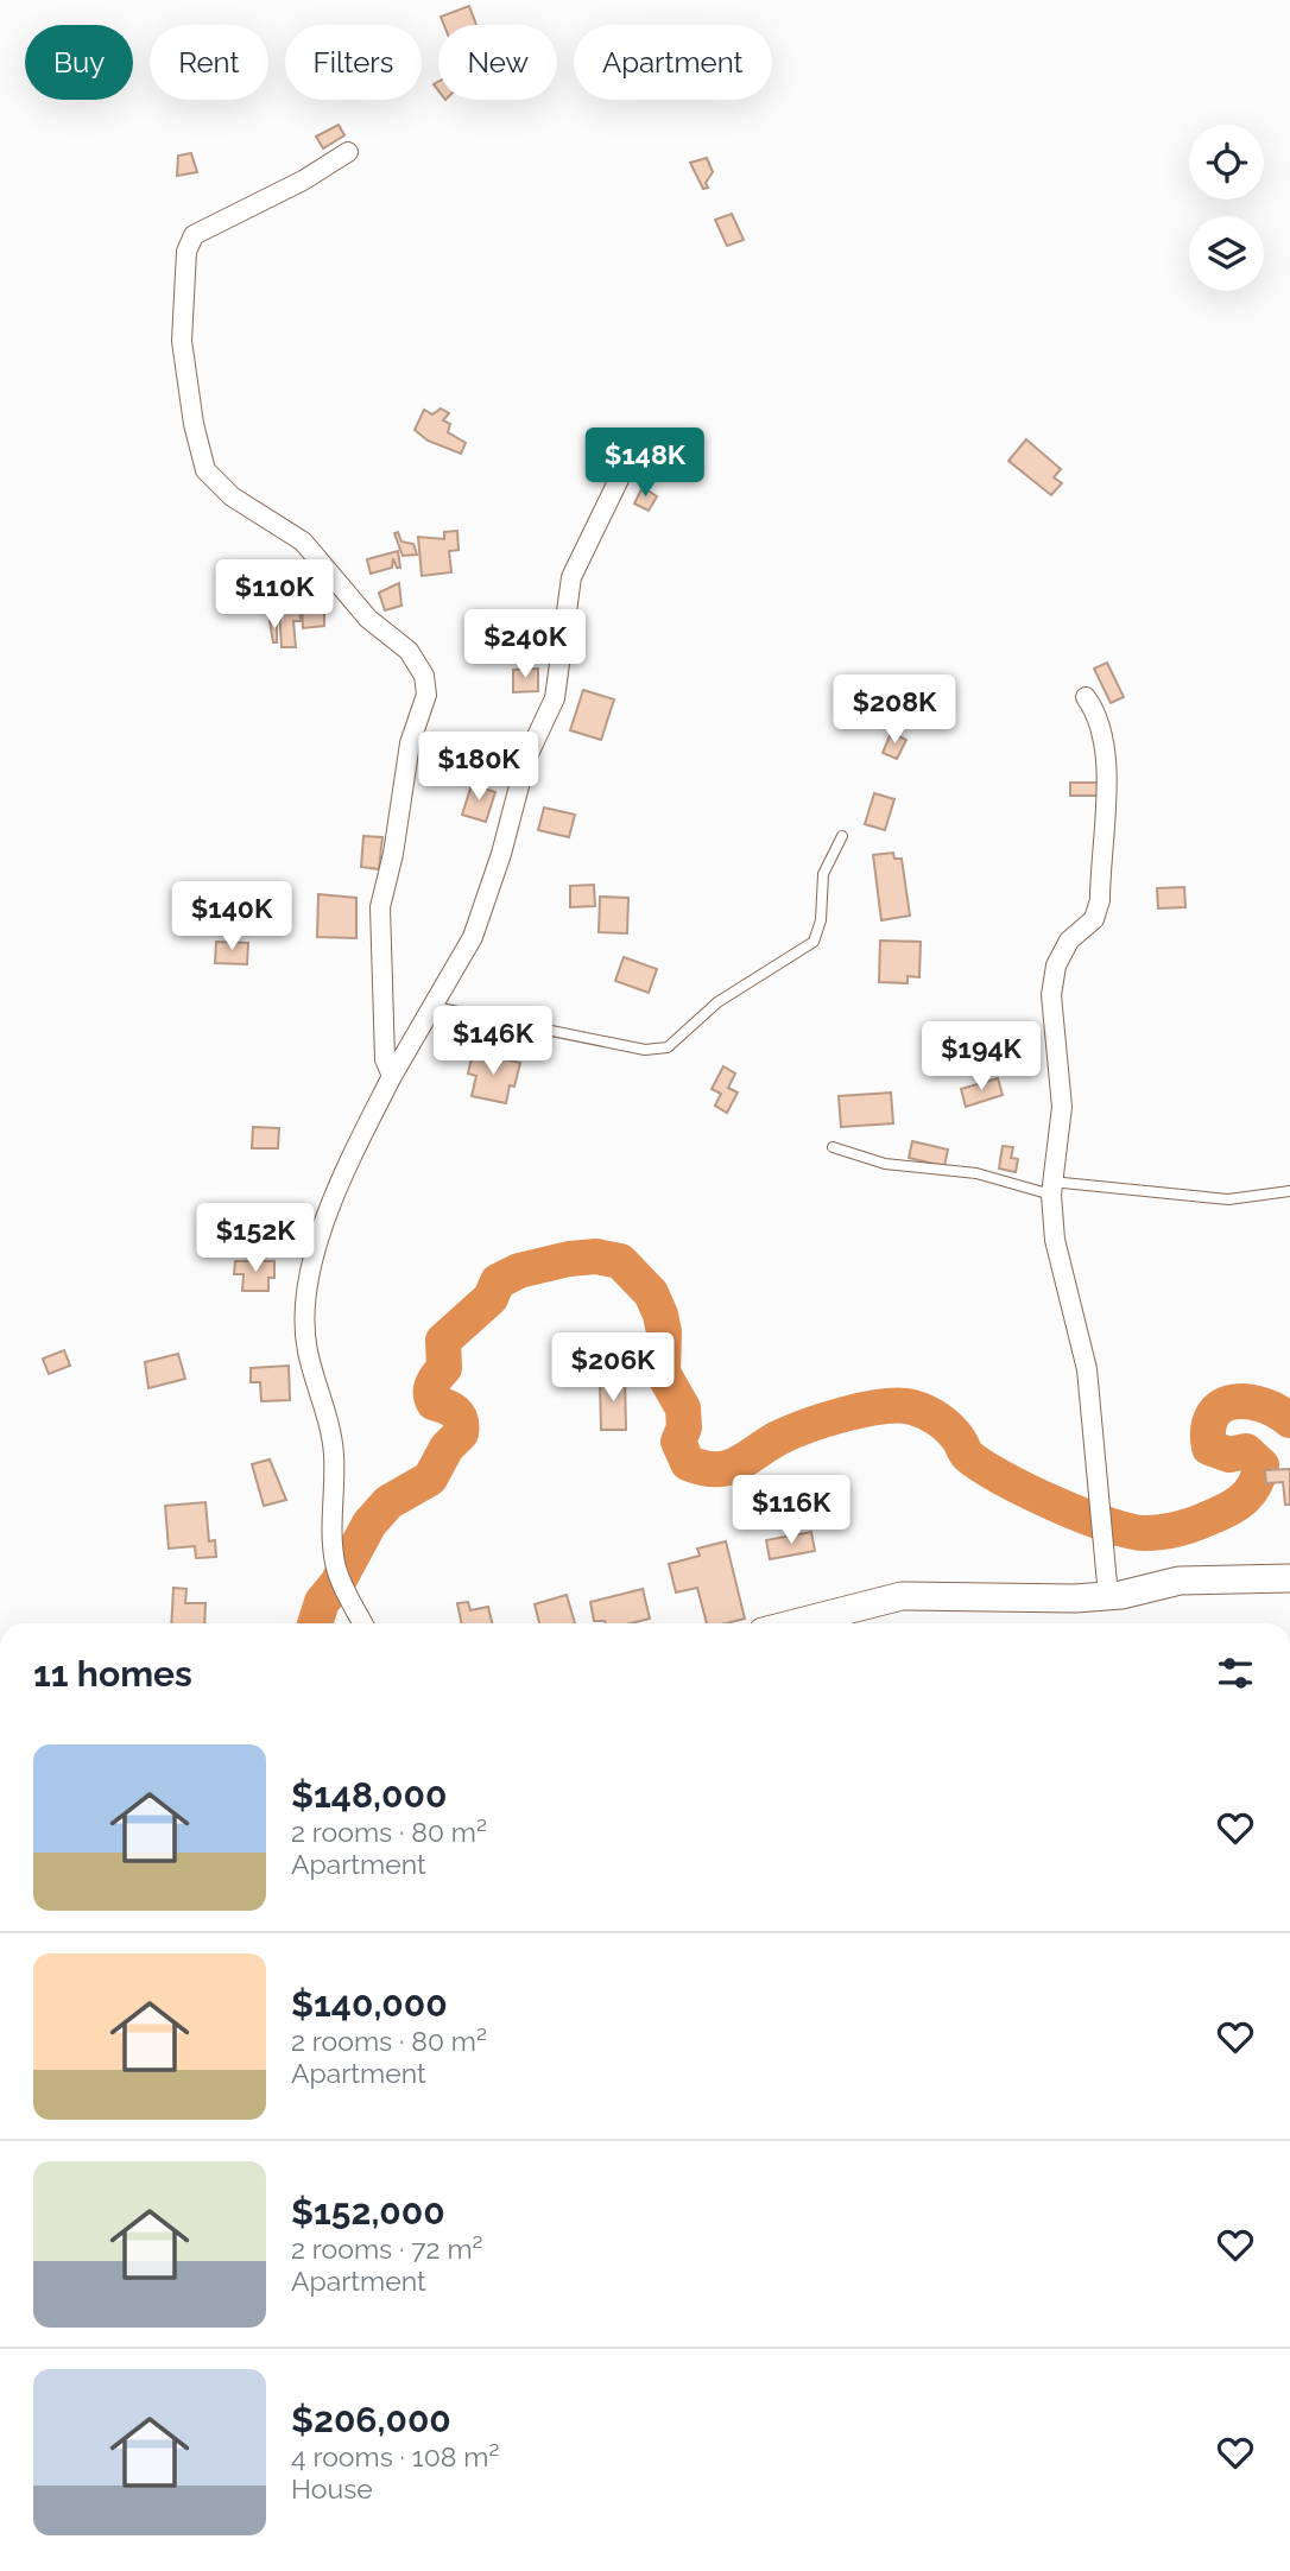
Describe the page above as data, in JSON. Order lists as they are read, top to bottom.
{
  "page": {
    "chip": [
      "Buy",
      "Rent",
      "Filters",
      "New",
      "Apartment"
    ],
    "price": [
      "$148K",
      "$110K",
      "$240K",
      "$208K",
      "$180K",
      "$140K",
      "$146K",
      "$194K",
      "$152K",
      "$206K",
      "$116K"
    ],
    "heading": "11 homes",
    "list": [
      {
        "name": "$148,000",
        "note": "2 rooms · 80 m² · Apartment"
      },
      {
        "name": "$140,000",
        "note": "2 rooms · 80 m² · Apartment"
      },
      {
        "name": "$152,000",
        "note": "2 rooms · 72 m² · Apartment"
      },
      {
        "name": "$206,000",
        "note": "4 rooms · 108 m² · House"
      }
    ]
  }
}
